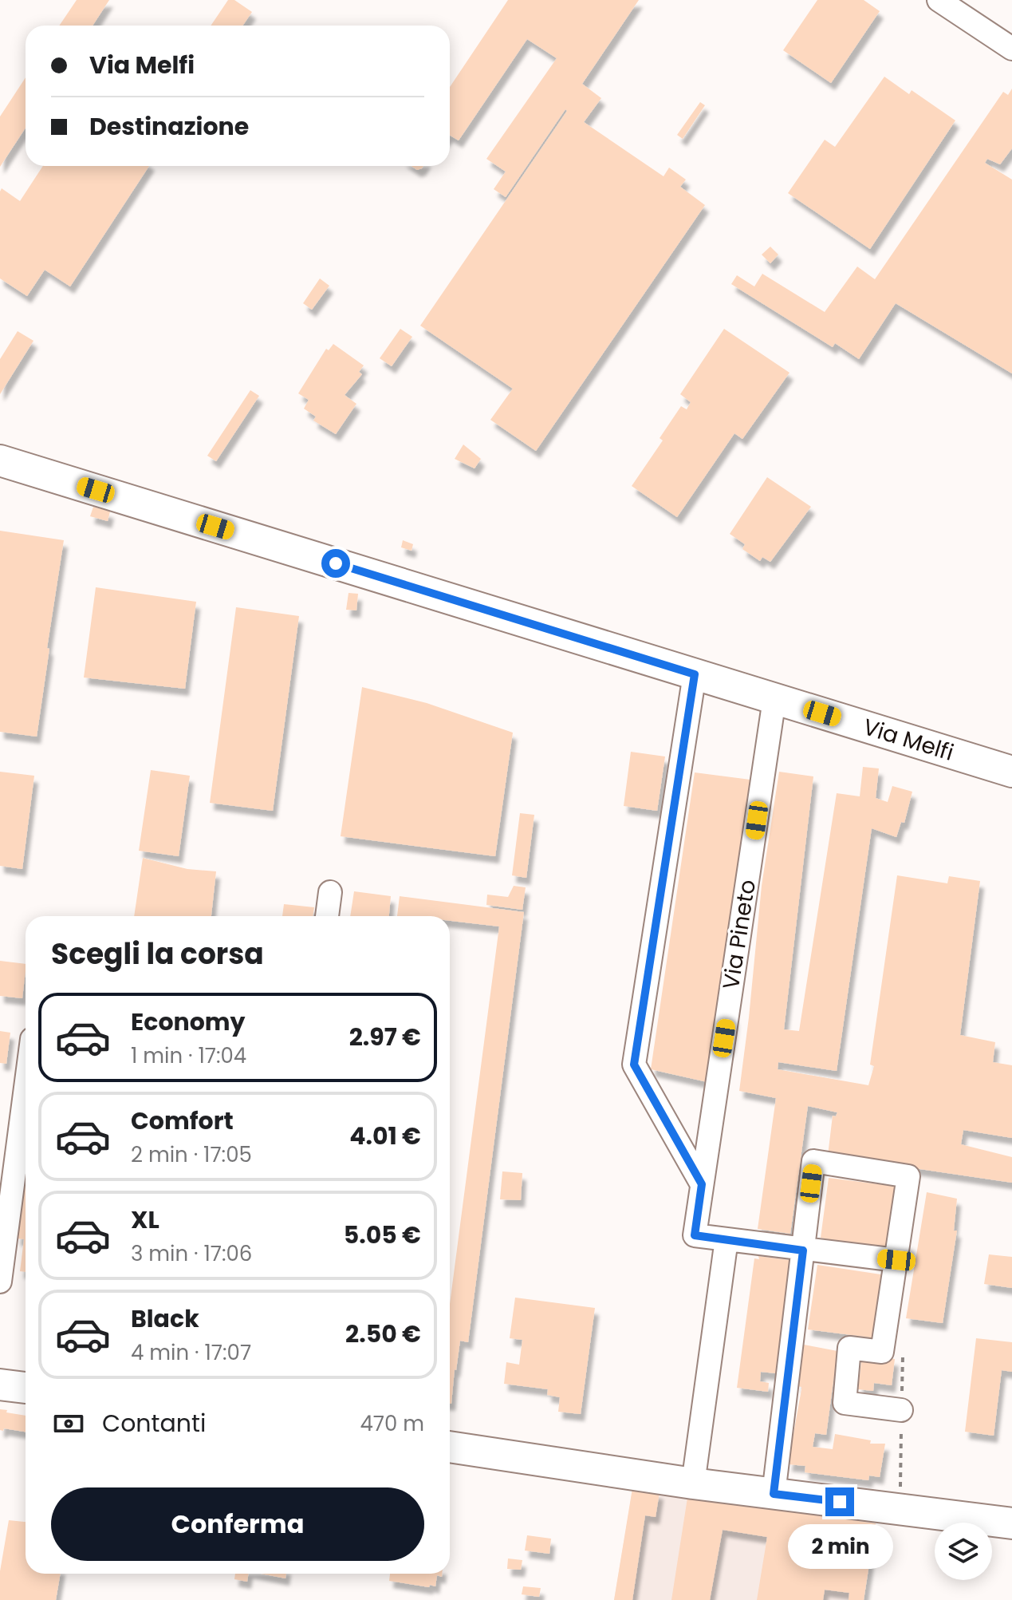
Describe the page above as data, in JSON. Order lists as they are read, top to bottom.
{
  "streets": {
    "main road": ["Via Melfi"],
    "street": ["Via Pineto"]
  },
  "crossings": [
    ["Via Melfi", "Via Pineto"]
  ],
  "page": {
    "banner": ["Via Melfi", "Destinazione"],
    "heading": "Scegli la corsa",
    "list": [
      {
        "name": "Economy",
        "note": "1 min · 17:04",
        "value": "2.97 €"
      },
      {
        "name": "Comfort",
        "note": "2 min · 17:05",
        "value": "4.01 €"
      },
      {
        "name": "XL",
        "note": "3 min · 17:06",
        "value": "5.05 €"
      },
      {
        "name": "Black",
        "note": "4 min · 17:07",
        "value": "2.50 €"
      }
    ],
    "pay": ["Contanti", "470 m"],
    "buttons": "Conferma",
    "bubble": "2 min"
  }
}
